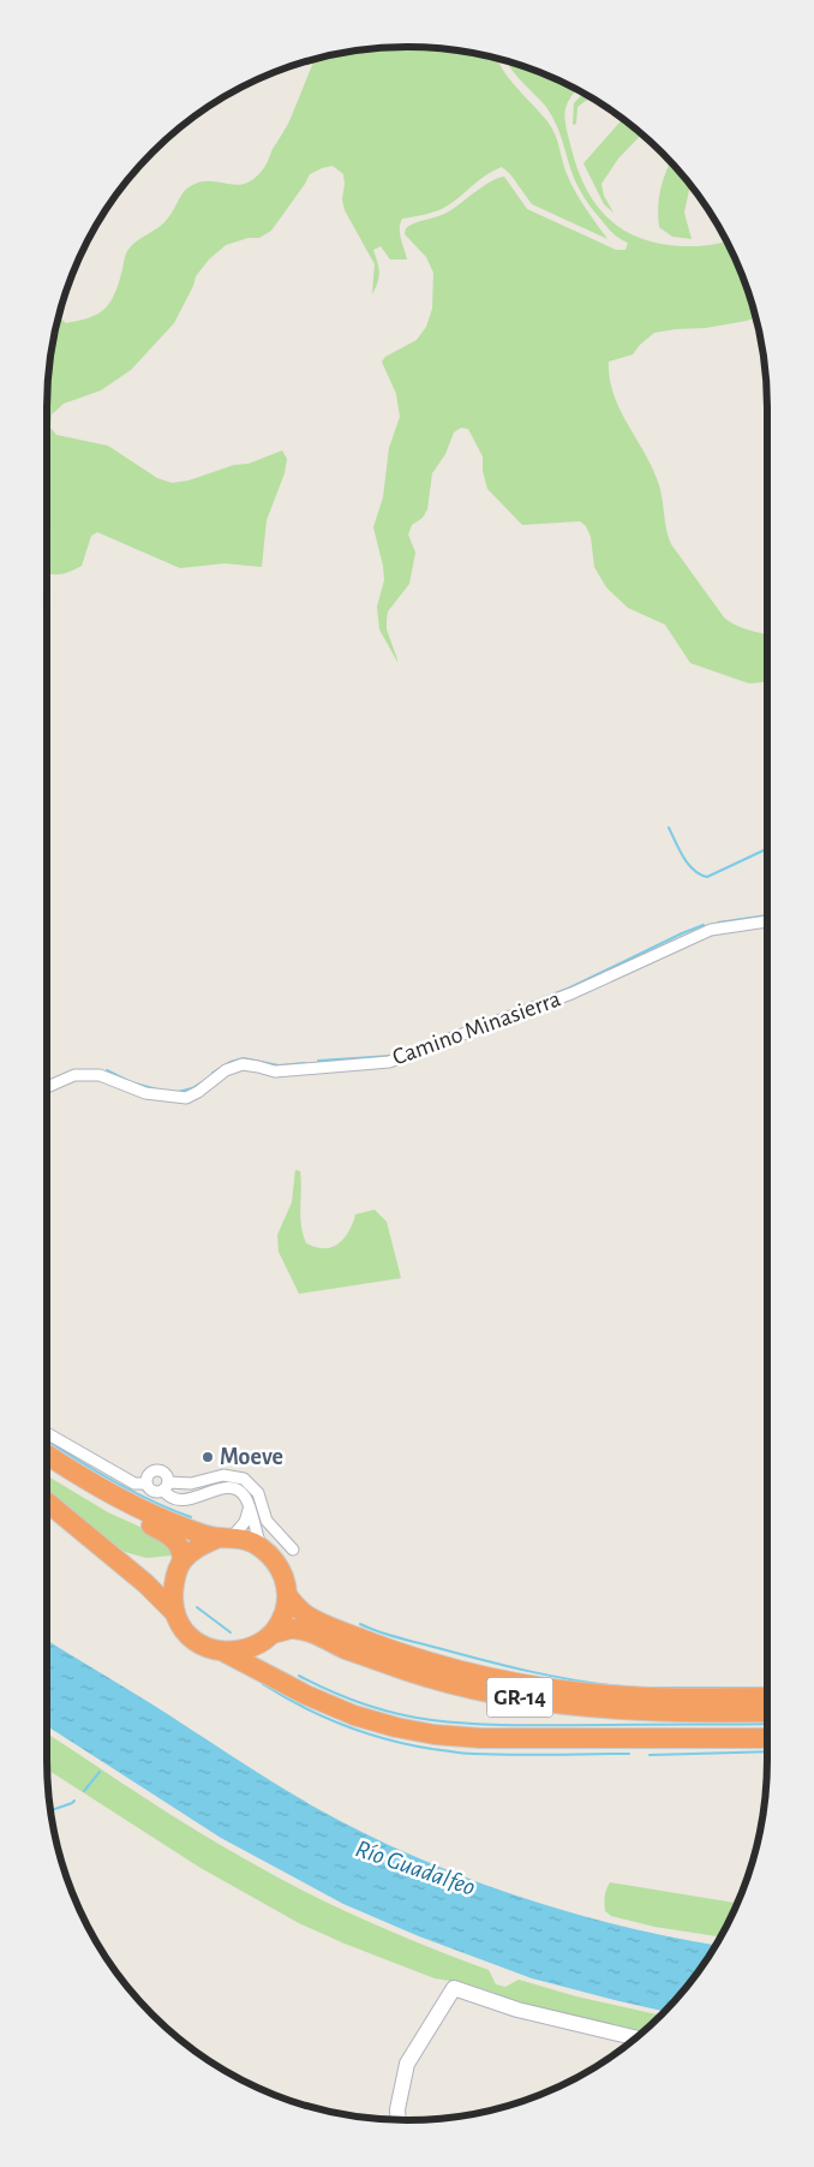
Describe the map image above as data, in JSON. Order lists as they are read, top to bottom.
{
  "streets": {
    "highway": ["GR-14"],
    "street": ["Camino Minasierra"]
  },
  "water": ["Río Guadalfeo"],
  "places": ["Moeve"]
}
